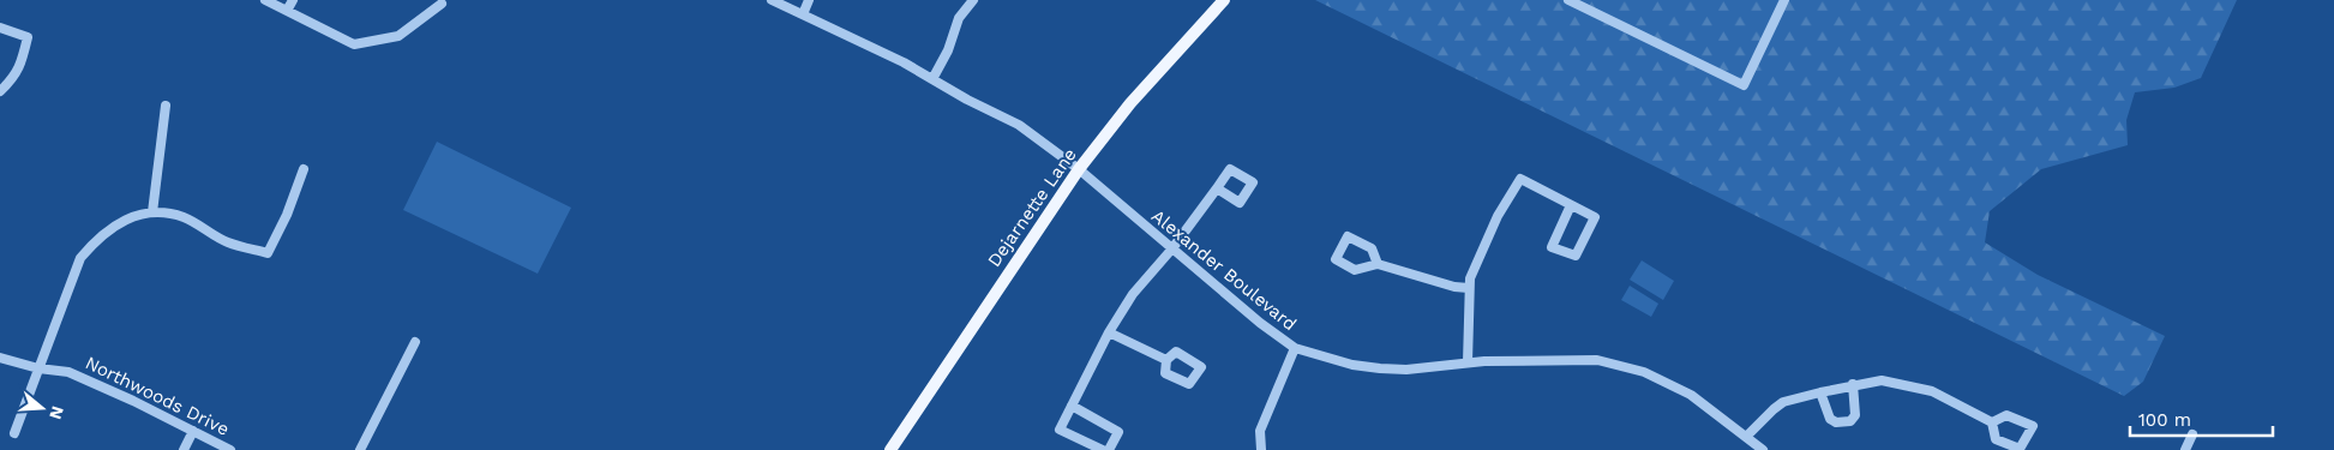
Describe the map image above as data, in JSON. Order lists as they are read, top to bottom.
{
  "streets": {
    "main road": ["Dejarnette Lane"],
    "street": ["Alexander Boulevard", "Northwoods Drive"]
  },
  "crossings": [
    ["Dejarnette Lane", "Alexander Boulevard"]
  ],
  "scale_bar": "100 m",
  "north": "right"
}
